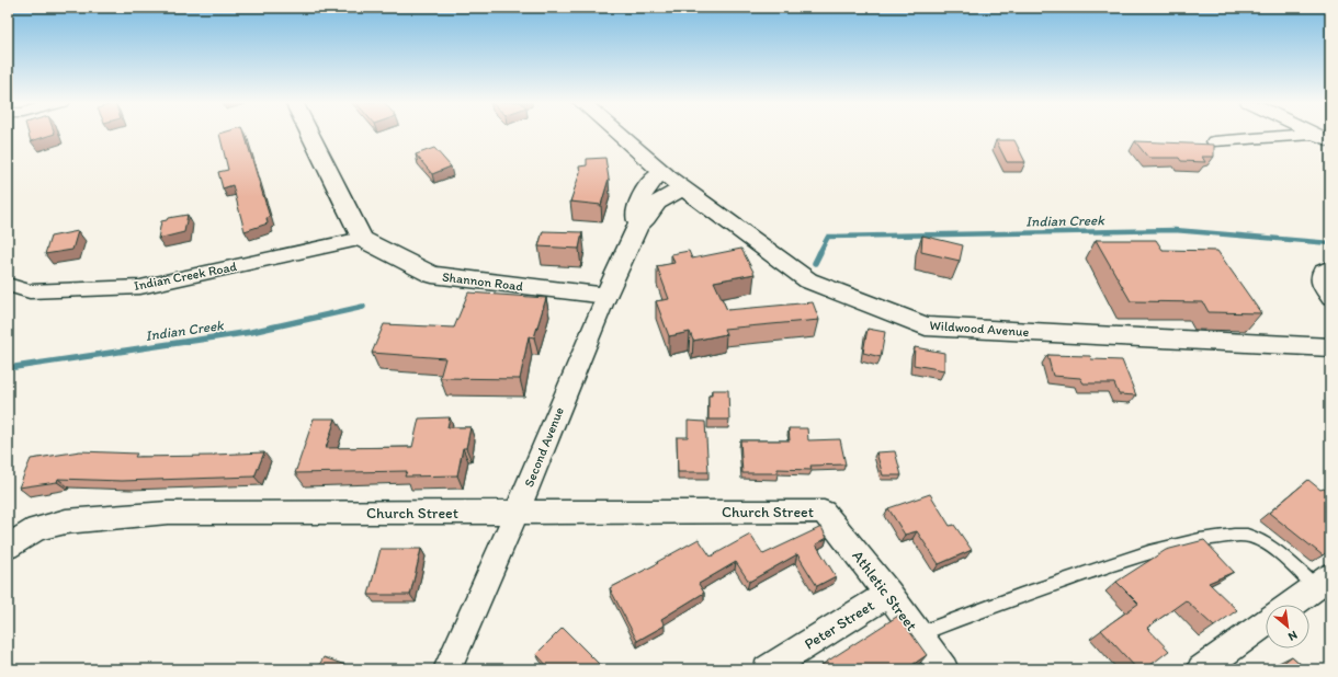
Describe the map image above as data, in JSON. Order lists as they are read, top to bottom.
{
  "streets": {
    "street": [
      "Indian Creek Road",
      "Shannon Road",
      "Wildwood Avenue",
      "Second Avenue",
      "Church Street",
      "Athletic Street",
      "Peter Street"
    ]
  },
  "crossings": [
    ["Indian Creek Road", "Shannon Road"],
    ["Shannon Road", "Second Avenue"],
    ["Wildwood Avenue", "Second Avenue"],
    ["Second Avenue", "Church Street"],
    ["Church Street", "Athletic Street"],
    ["Athletic Street", "Peter Street"]
  ],
  "water": ["Indian Creek"],
  "north": "bottom right"
}
